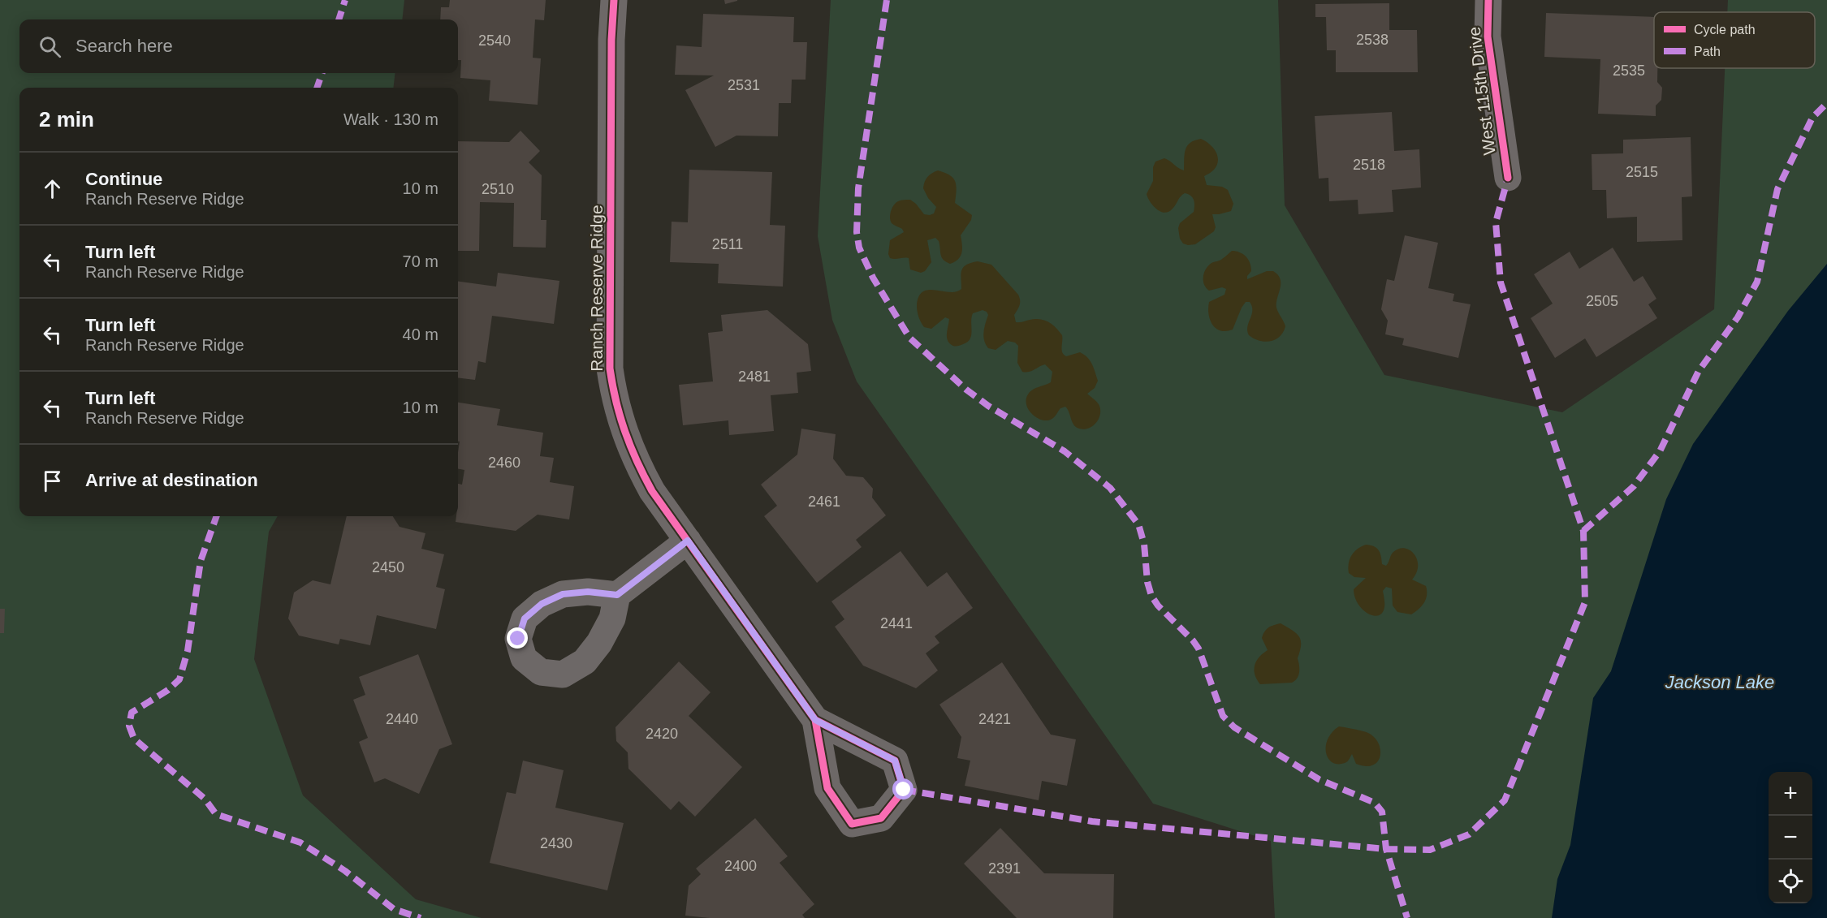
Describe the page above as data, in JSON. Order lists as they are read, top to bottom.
{
  "streets": {
    "street": ["West 115th Drive", "Ranch Reserve Ridge"]
  },
  "water": ["Jackson Lake"],
  "house_numbers": [
    "2538",
    "2540",
    "2535",
    "2531",
    "2518",
    "2515",
    "2510",
    "2511",
    "2505",
    "2481",
    "2460",
    "2461",
    "2450",
    "2441",
    "2440",
    "2421",
    "2420",
    "2430",
    "2400",
    "2391"
  ],
  "legend": ["Cycle path", "Path"],
  "page": {
    "search": "Search here",
    "heading": ["2 min", "Walk · 130 m"],
    "list": [
      ["Continue", "Ranch Reserve Ridge", "10 m"],
      ["Turn left", "Ranch Reserve Ridge", "70 m"],
      ["Turn left", "Ranch Reserve Ridge", "40 m"],
      ["Turn left", "Ranch Reserve Ridge", "10 m"],
      "Arrive at destination"
    ],
    "map_buttons": ["+", "−"]
  }
}
